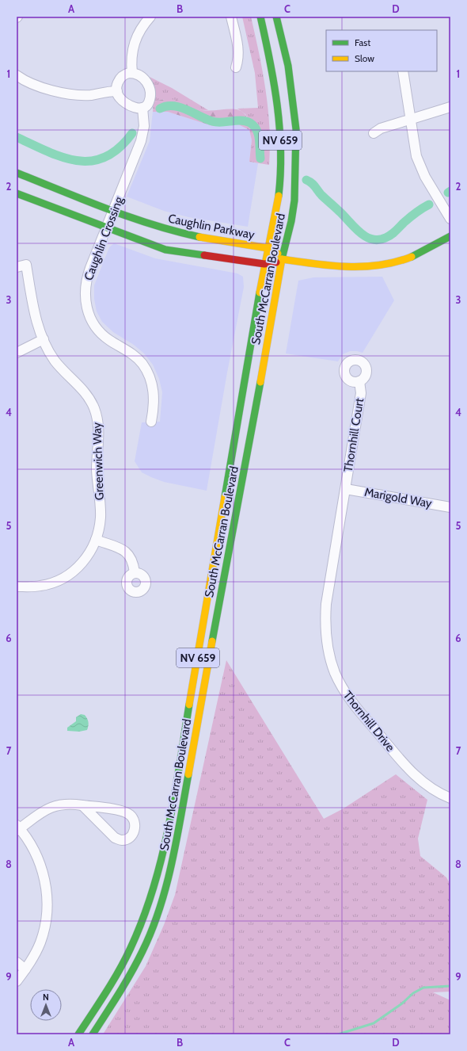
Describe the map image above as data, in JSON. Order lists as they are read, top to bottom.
{
  "streets": {
    "main road": ["NV 659", "Caughlin Parkway", "South McCarran Boulevard"],
    "street": [
      "Caughlin Crossing",
      "Thornhill Court",
      "Greenwich Way",
      "Marigold Way",
      "Thornhill Drive"
    ]
  },
  "crossings": [
    ["Caughlin Parkway", "Caughlin Crossing"],
    ["Caughlin Parkway", "South McCarran Boulevard"],
    ["Thornhill Court", "Marigold Way"],
    ["Thornhill Court", "Thornhill Drive"],
    ["Marigold Way", "Thornhill Drive"]
  ],
  "legend": ["Fast", "Slow"],
  "north": "top",
  "grid": {
    "columns": [
      "A",
      "B",
      "C",
      "D"
    ],
    "rows": [
      "1",
      "2",
      "3",
      "4",
      "5",
      "6",
      "7",
      "8",
      "9"
    ]
  }
}
